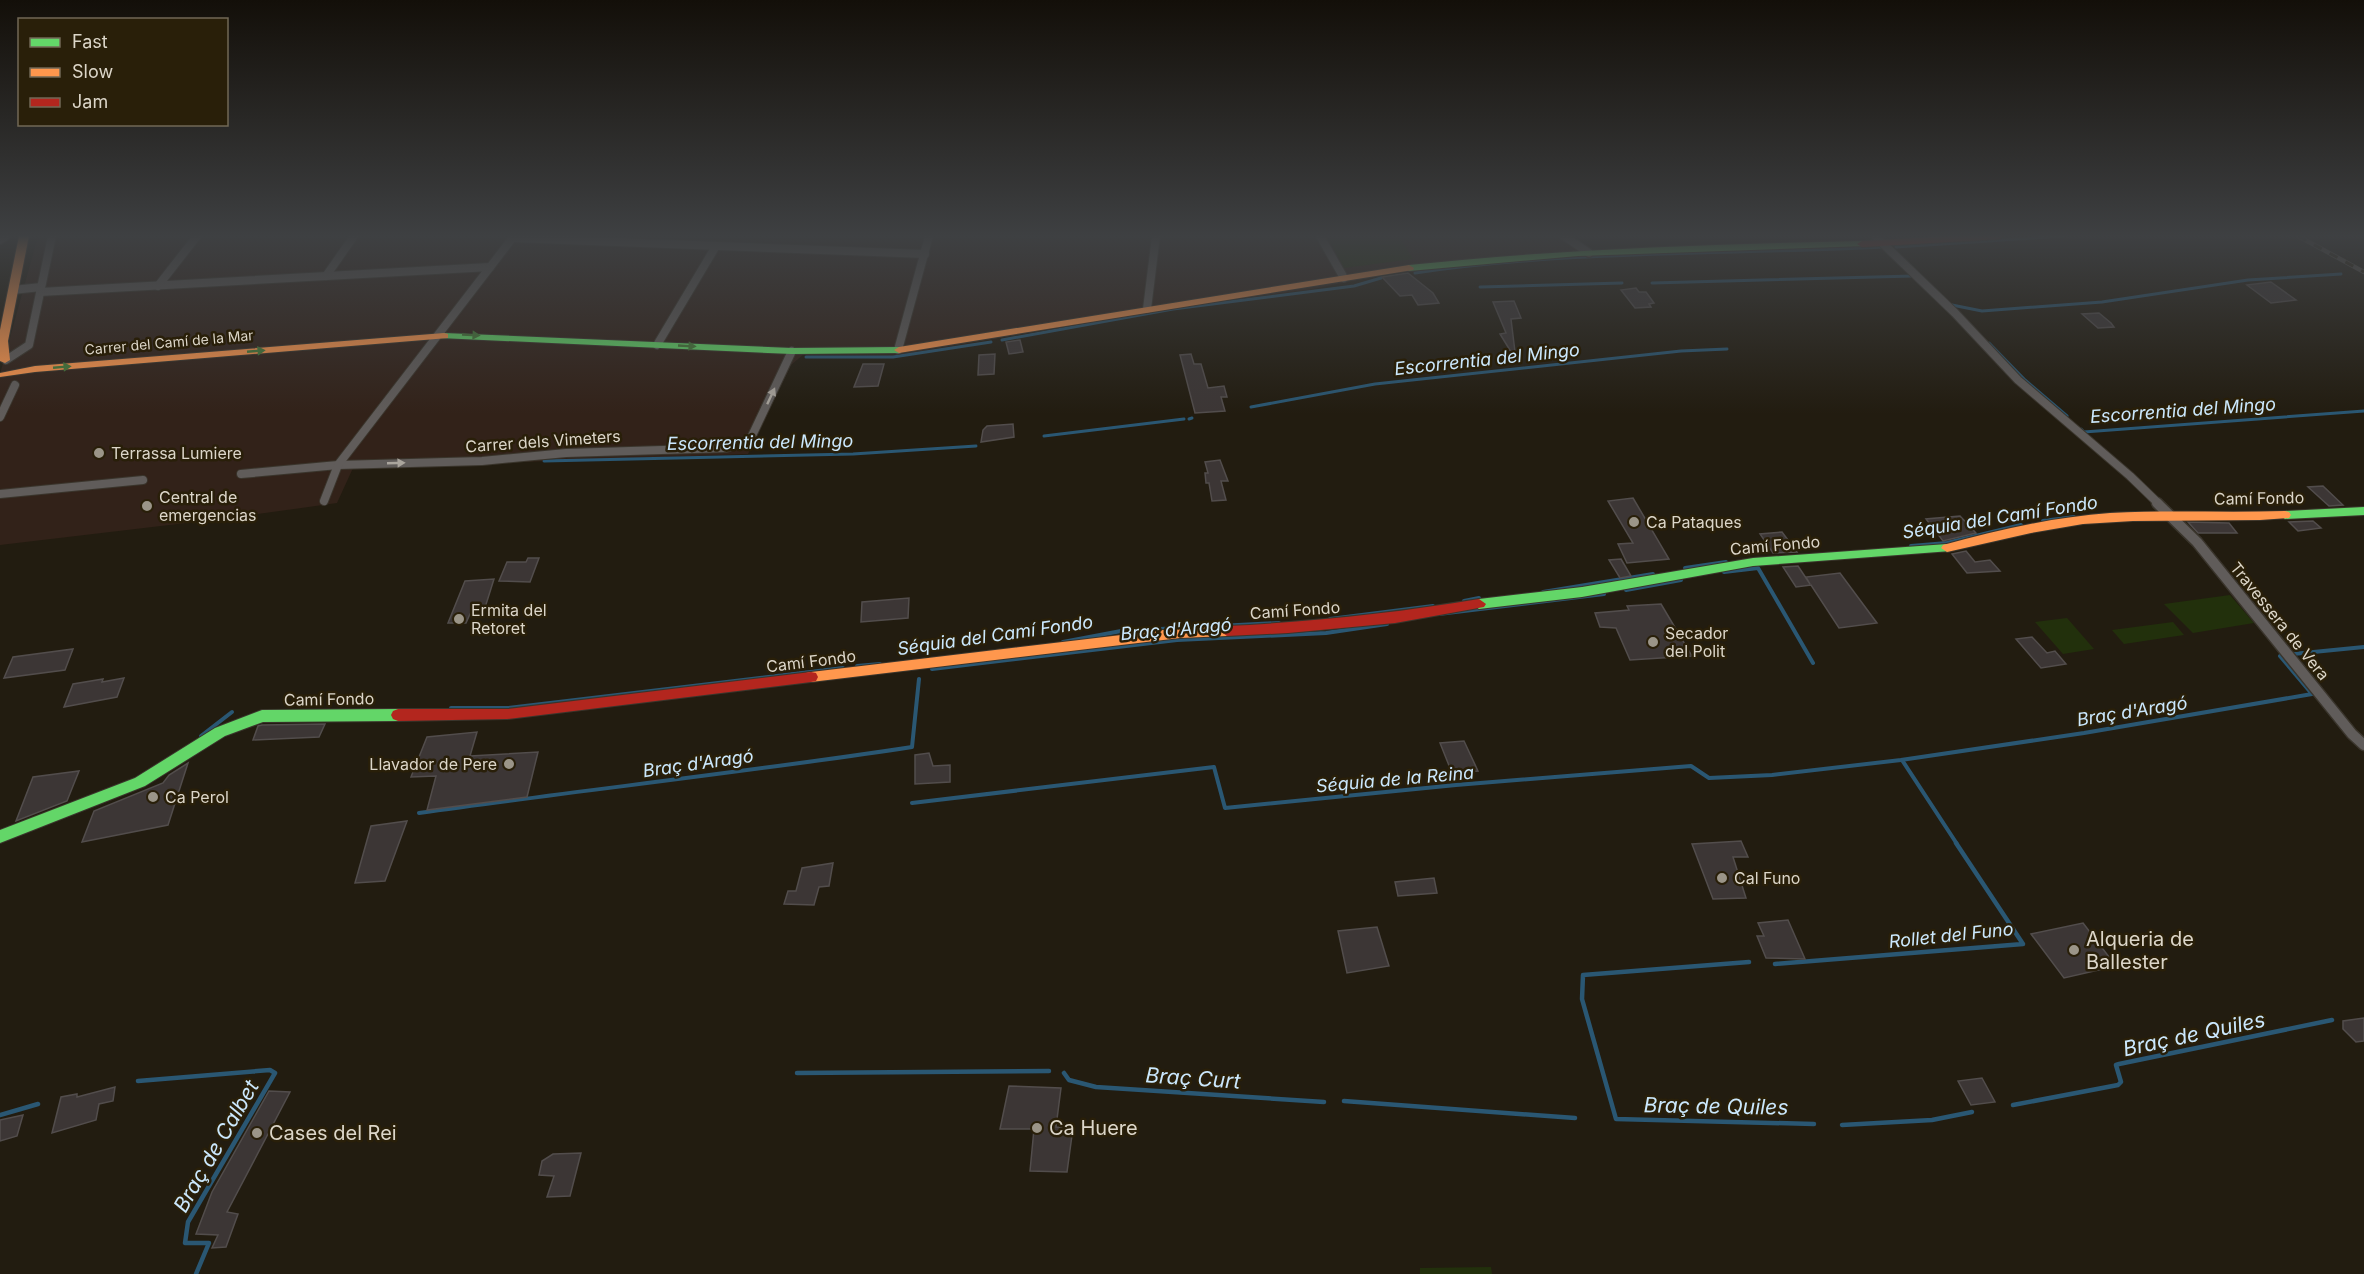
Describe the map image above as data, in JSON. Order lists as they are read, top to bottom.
{
  "streets": {
    "street": [
      "Carrer del Camí de la Mar",
      "Carrer dels Vimeters",
      "Camí Fondo",
      "Travessera de Vera"
    ]
  },
  "crossings": [
    ["Carrer del Camí de la Mar", "Carrer dels Vimeters"],
    ["Camí Fondo", "Travessera de Vera"]
  ],
  "one_way": ["Carrer del Camí de la Mar", "Carrer dels Vimeters"],
  "water": [
    "Escorrentia del Mingo",
    "Séquia del Camí Fondo",
    "Braç d'Aragó",
    "Séquia de la Reina",
    "Rollet del Funo",
    "Braç de Quiles",
    "Braç Curt",
    "Braç de Calbet"
  ],
  "places": [
    "Terrassa Lumiere",
    "Central de emergencias",
    "Ca Pataques",
    "Ermita del Retoret",
    "Secador del Polit",
    "Llavador de Pere",
    "Ca Perol",
    "Cal Funo",
    "Alqueria de Ballester",
    "Ca Huere",
    "Cases del Rei"
  ],
  "legend": ["Fast", "Slow", "Jam"]
}
